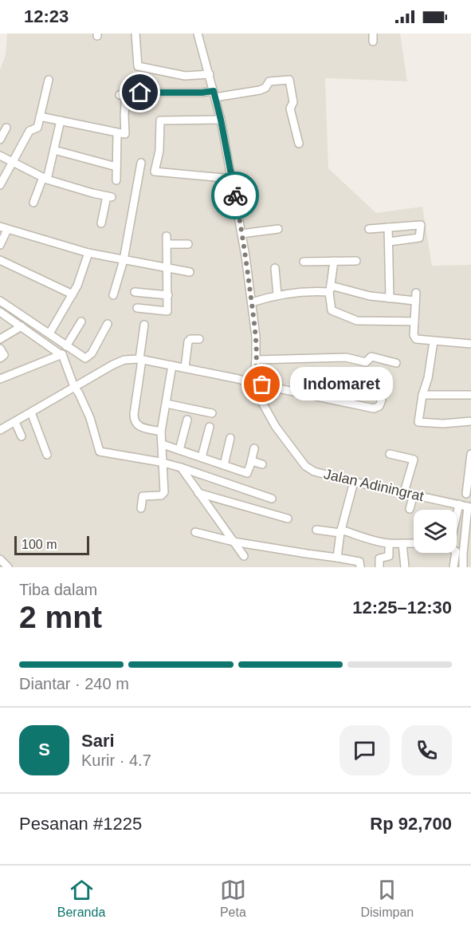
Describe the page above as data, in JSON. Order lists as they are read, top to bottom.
{
  "streets": {
    "street": ["Jalan Adiningrat"]
  },
  "places": ["Indomaret"],
  "scale_bar": "100 m",
  "page": {
    "status": "12:23",
    "bubble": "Indomaret",
    "scale": "100 m",
    "heading": ["2 mnt", "Tiba dalam", "12:25–12:30"],
    "panel": [
      "Sari",
      "Kurir · 4.7",
      "Pesanan #1225",
      "Rp 92,700"
    ],
    "bar": "Diantar · 240 m",
    "round": "S",
    "tabs": ["Beranda", "Peta", "Disimpan"]
  }
}
